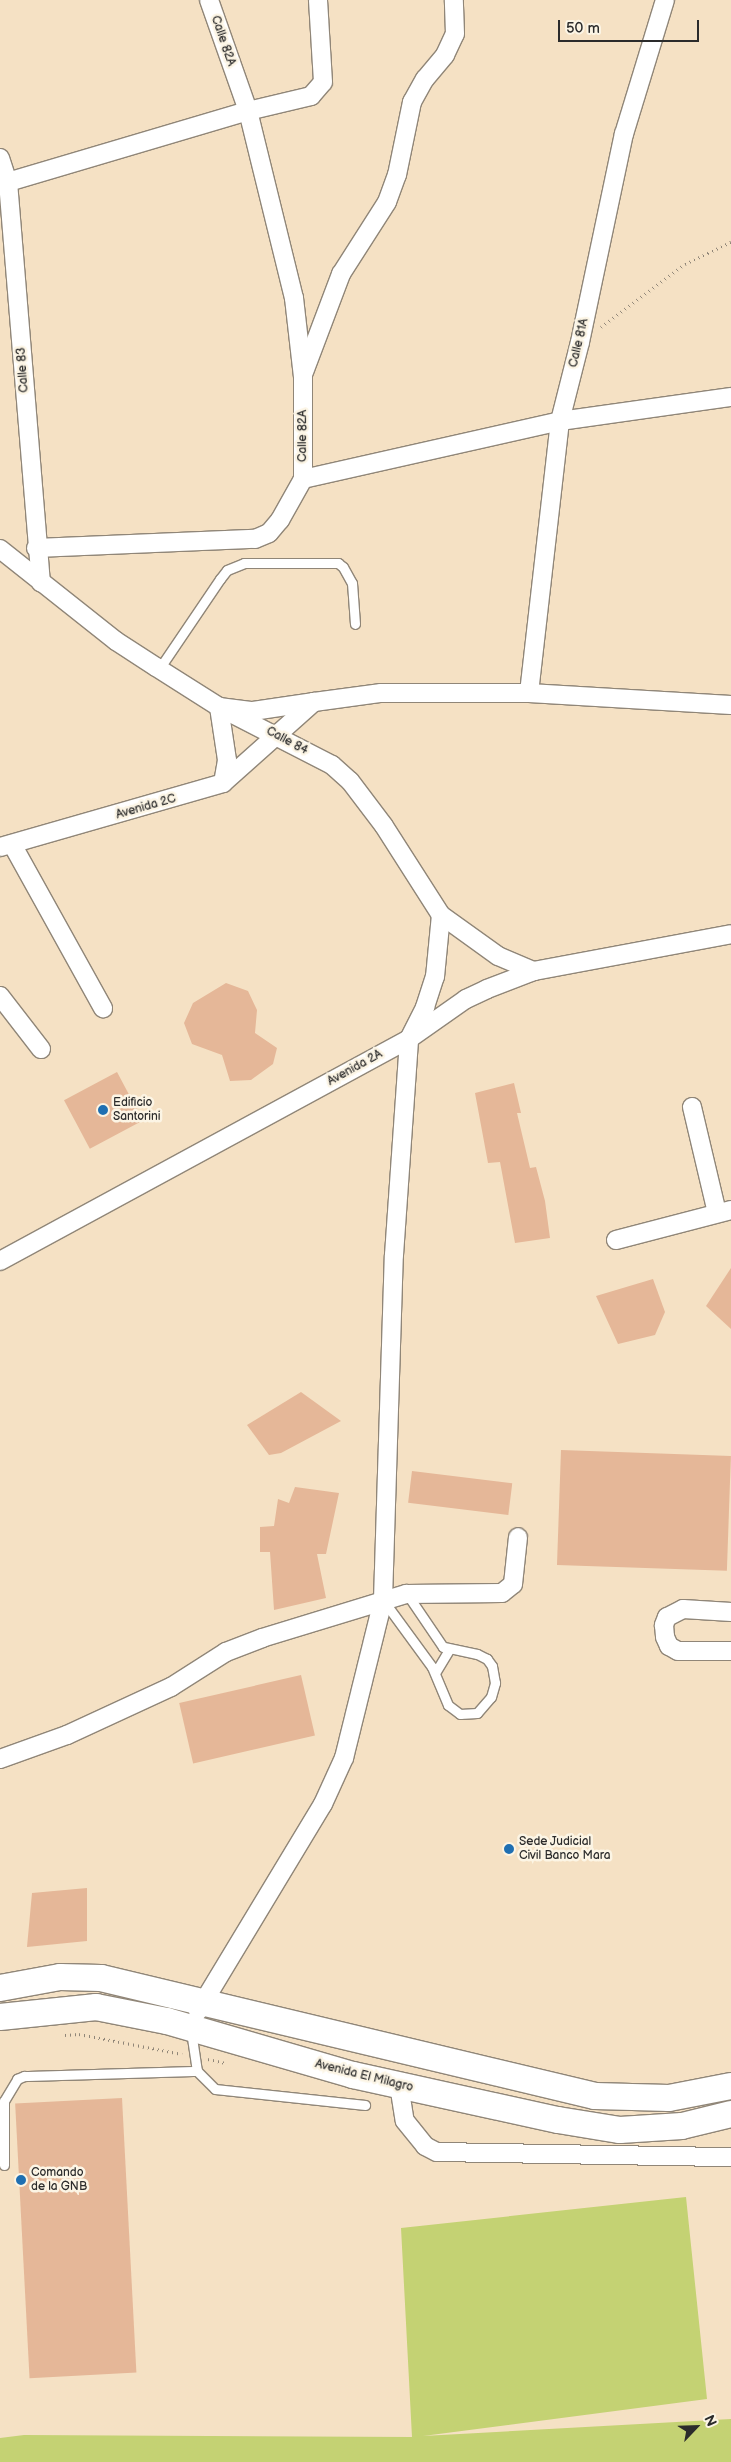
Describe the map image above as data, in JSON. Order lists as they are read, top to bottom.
{
  "streets": {
    "main road": ["Avenida El Milagro"],
    "street": [
      "Calle 82A",
      "Calle 81A",
      "Calle 83",
      "Calle 84",
      "Avenida 2C",
      "Avenida 2A"
    ]
  },
  "crossings": [
    ["Calle 82A", "Calle 81A"],
    ["Calle 83", "Calle 84"],
    ["Calle 84", "Avenida 2C"],
    ["Calle 84", "Avenida 2A"]
  ],
  "places": ["Edificio Santorini", "Sede Judicial Civil Banco Mara", "Comando de la GNB"],
  "scale_bar": "50 m",
  "north": "top right"
}
